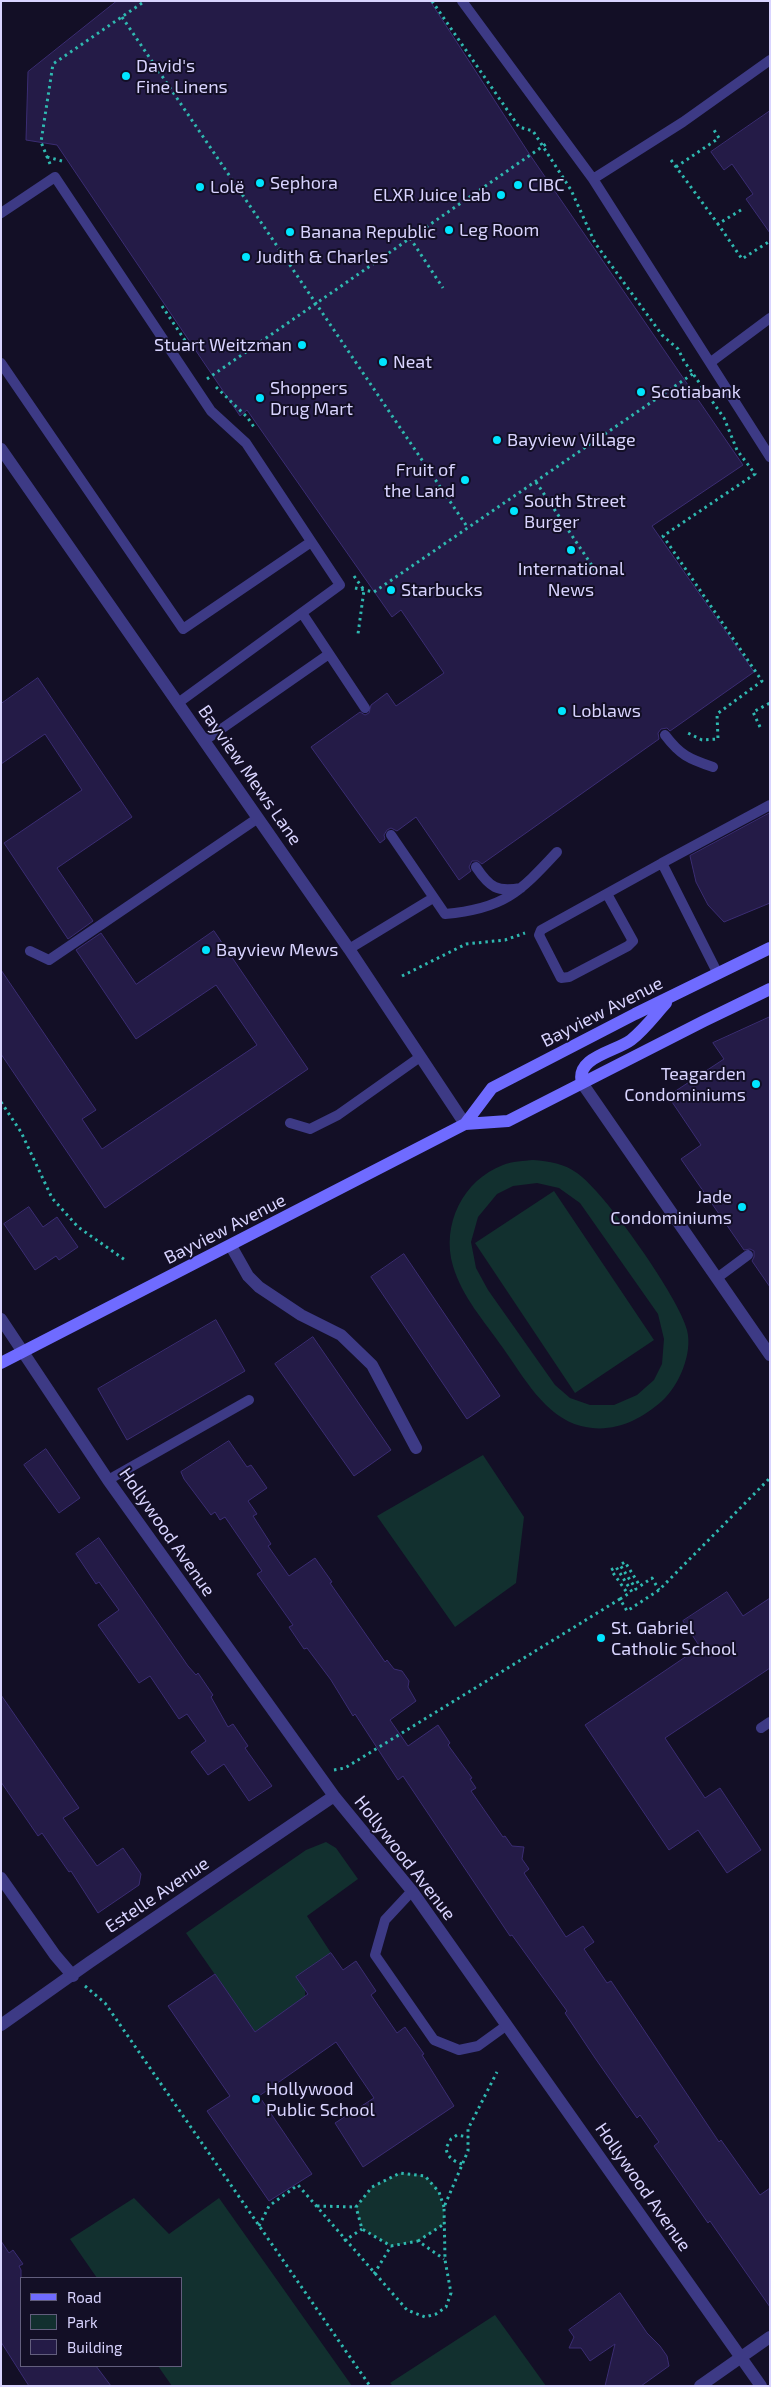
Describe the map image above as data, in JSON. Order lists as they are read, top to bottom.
{
  "streets": {
    "main road": ["Bayview Avenue"],
    "street": ["Bayview Mews Lane", "Hollywood Avenue", "Estelle Avenue"]
  },
  "crossings": [
    ["Bayview Mews Lane", "Bayview Avenue"],
    ["Bayview Avenue", "Hollywood Avenue"],
    ["Hollywood Avenue", "Estelle Avenue"]
  ],
  "places": [
    "David's Fine Linens",
    "Sephora",
    "CIBC",
    "Lolë",
    "ELXR Juice Lab",
    "Leg Room",
    "Banana Republic",
    "Judith & Charles",
    "Stuart Weitzman",
    "Neat",
    "Scotiabank",
    "Shoppers Drug Mart",
    "Bayview Village",
    "Fruit of the Land",
    "South Street Burger",
    "International News",
    "Starbucks",
    "Loblaws",
    "Bayview Mews",
    "Teagarden Condominiums",
    "Jade Condominiums",
    "St. Gabriel Catholic School",
    "Hollywood Public School"
  ],
  "legend": ["Road", "Park", "Building"]
}
